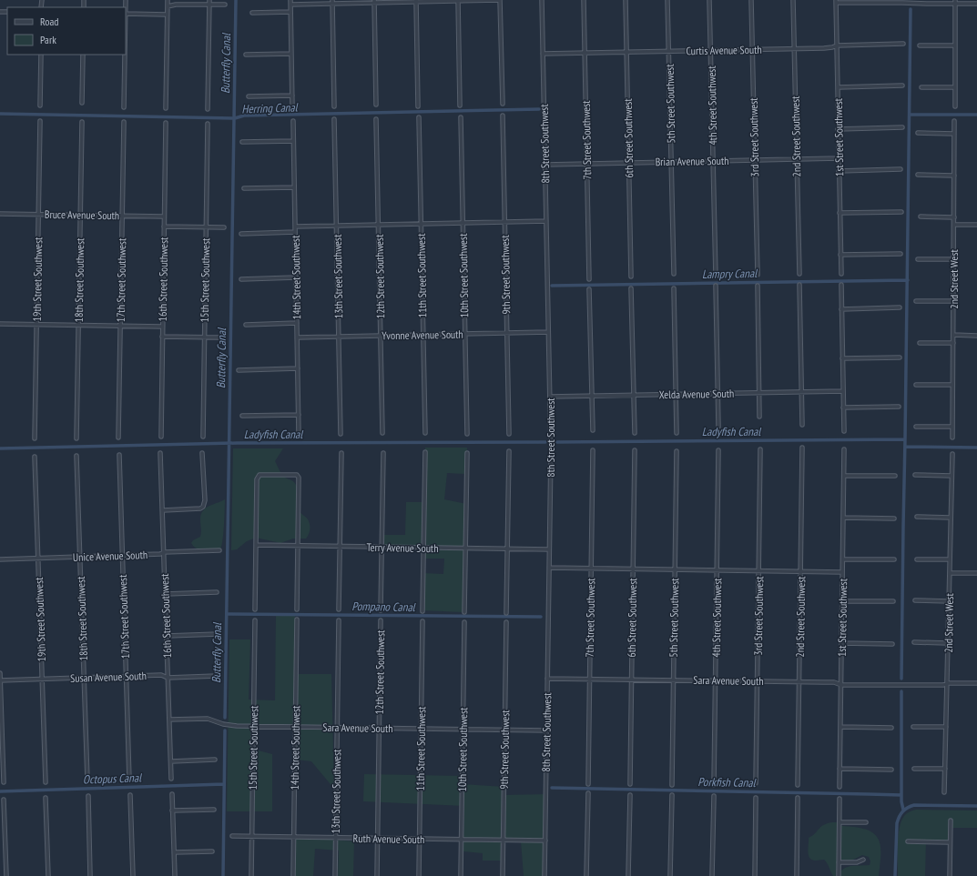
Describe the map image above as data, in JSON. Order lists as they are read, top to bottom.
{
  "streets": {
    "street": [
      "Curtis Avenue South",
      "5th Street Southwest",
      "4th Street Southwest",
      "2nd Street Southwest",
      "3rd Street Southwest",
      "1st Street Southwest",
      "6th Street Southwest",
      "7th Street Southwest",
      "8th Street Southwest",
      "Brian Avenue South",
      "Bruce Avenue South",
      "9th Street Southwest",
      "11th Street Southwest",
      "10th Street Southwest",
      "13th Street Southwest",
      "12th Street Southwest",
      "14th Street Southwest",
      "19th Street Southwest",
      "16th Street Southwest",
      "2nd Street West",
      "18th Street Southwest",
      "17th Street Southwest",
      "15th Street Southwest",
      "Yvonne Avenue South",
      "Xelda Avenue South",
      "Terry Avenue South",
      "Unice Avenue South",
      "Susan Avenue South",
      "Sara Avenue South",
      "Ruth Avenue South"
    ]
  },
  "crossings": [
    ["Curtis Avenue South", "5th Street Southwest"],
    ["Curtis Avenue South", "4th Street Southwest"],
    ["Curtis Avenue South", "2nd Street Southwest"],
    ["Curtis Avenue South", "3rd Street Southwest"],
    ["Curtis Avenue South", "1st Street Southwest"],
    ["Curtis Avenue South", "6th Street Southwest"],
    ["Curtis Avenue South", "7th Street Southwest"],
    ["Curtis Avenue South", "8th Street Southwest"],
    ["5th Street Southwest", "Brian Avenue South"],
    ["5th Street Southwest", "Sara Avenue South"],
    ["4th Street Southwest", "Brian Avenue South"],
    ["4th Street Southwest", "Sara Avenue South"],
    ["2nd Street Southwest", "Brian Avenue South"],
    ["2nd Street Southwest", "Sara Avenue South"],
    ["3rd Street Southwest", "Brian Avenue South"],
    ["3rd Street Southwest", "Sara Avenue South"],
    ["1st Street Southwest", "Brian Avenue South"],
    ["1st Street Southwest", "Sara Avenue South"],
    ["6th Street Southwest", "Brian Avenue South"],
    ["6th Street Southwest", "Sara Avenue South"],
    ["7th Street Southwest", "Brian Avenue South"],
    ["7th Street Southwest", "Sara Avenue South"],
    ["8th Street Southwest", "Brian Avenue South"],
    ["8th Street Southwest", "Yvonne Avenue South"],
    ["8th Street Southwest", "Xelda Avenue South"],
    ["8th Street Southwest", "Terry Avenue South"],
    ["8th Street Southwest", "Sara Avenue South"],
    ["8th Street Southwest", "Ruth Avenue South"],
    ["Bruce Avenue South", "19th Street Southwest"],
    ["Bruce Avenue South", "16th Street Southwest"],
    ["Bruce Avenue South", "18th Street Southwest"],
    ["Bruce Avenue South", "17th Street Southwest"],
    ["9th Street Southwest", "Yvonne Avenue South"],
    ["9th Street Southwest", "Sara Avenue South"],
    ["9th Street Southwest", "Ruth Avenue South"],
    ["11th Street Southwest", "Yvonne Avenue South"],
    ["11th Street Southwest", "Sara Avenue South"],
    ["11th Street Southwest", "Ruth Avenue South"],
    ["10th Street Southwest", "Yvonne Avenue South"],
    ["10th Street Southwest", "Sara Avenue South"],
    ["10th Street Southwest", "Ruth Avenue South"],
    ["13th Street Southwest", "Yvonne Avenue South"],
    ["13th Street Southwest", "Sara Avenue South"],
    ["13th Street Southwest", "Ruth Avenue South"],
    ["12th Street Southwest", "Yvonne Avenue South"],
    ["12th Street Southwest", "Sara Avenue South"],
    ["12th Street Southwest", "Ruth Avenue South"],
    ["14th Street Southwest", "Yvonne Avenue South"],
    ["14th Street Southwest", "Sara Avenue South"],
    ["14th Street Southwest", "Ruth Avenue South"],
    ["19th Street Southwest", "Unice Avenue South"],
    ["19th Street Southwest", "Susan Avenue South"],
    ["16th Street Southwest", "Unice Avenue South"],
    ["16th Street Southwest", "Susan Avenue South"],
    ["16th Street Southwest", "Sara Avenue South"],
    ["2nd Street West", "Sara Avenue South"],
    ["18th Street Southwest", "Unice Avenue South"],
    ["18th Street Southwest", "Susan Avenue South"],
    ["17th Street Southwest", "Unice Avenue South"],
    ["17th Street Southwest", "Susan Avenue South"],
    ["15th Street Southwest", "Sara Avenue South"],
    ["15th Street Southwest", "Ruth Avenue South"]
  ],
  "water": [
    "Butterfly Canal",
    "Herring Canal",
    "Lampry Canal",
    "Ladyfish Canal",
    "Pompano Canal",
    "Octopus Canal",
    "Porkfish Canal"
  ],
  "legend": ["Road", "Park"]
}
